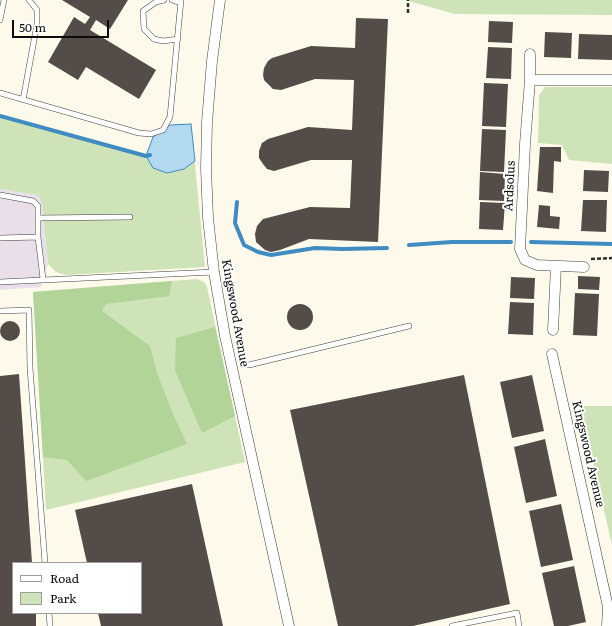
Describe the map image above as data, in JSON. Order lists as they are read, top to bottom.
{
  "streets": {
    "street": ["Ardsolus", "Kingswood Avenue"]
  },
  "legend": ["Road", "Park"],
  "scale_bar": "50 m"
}
